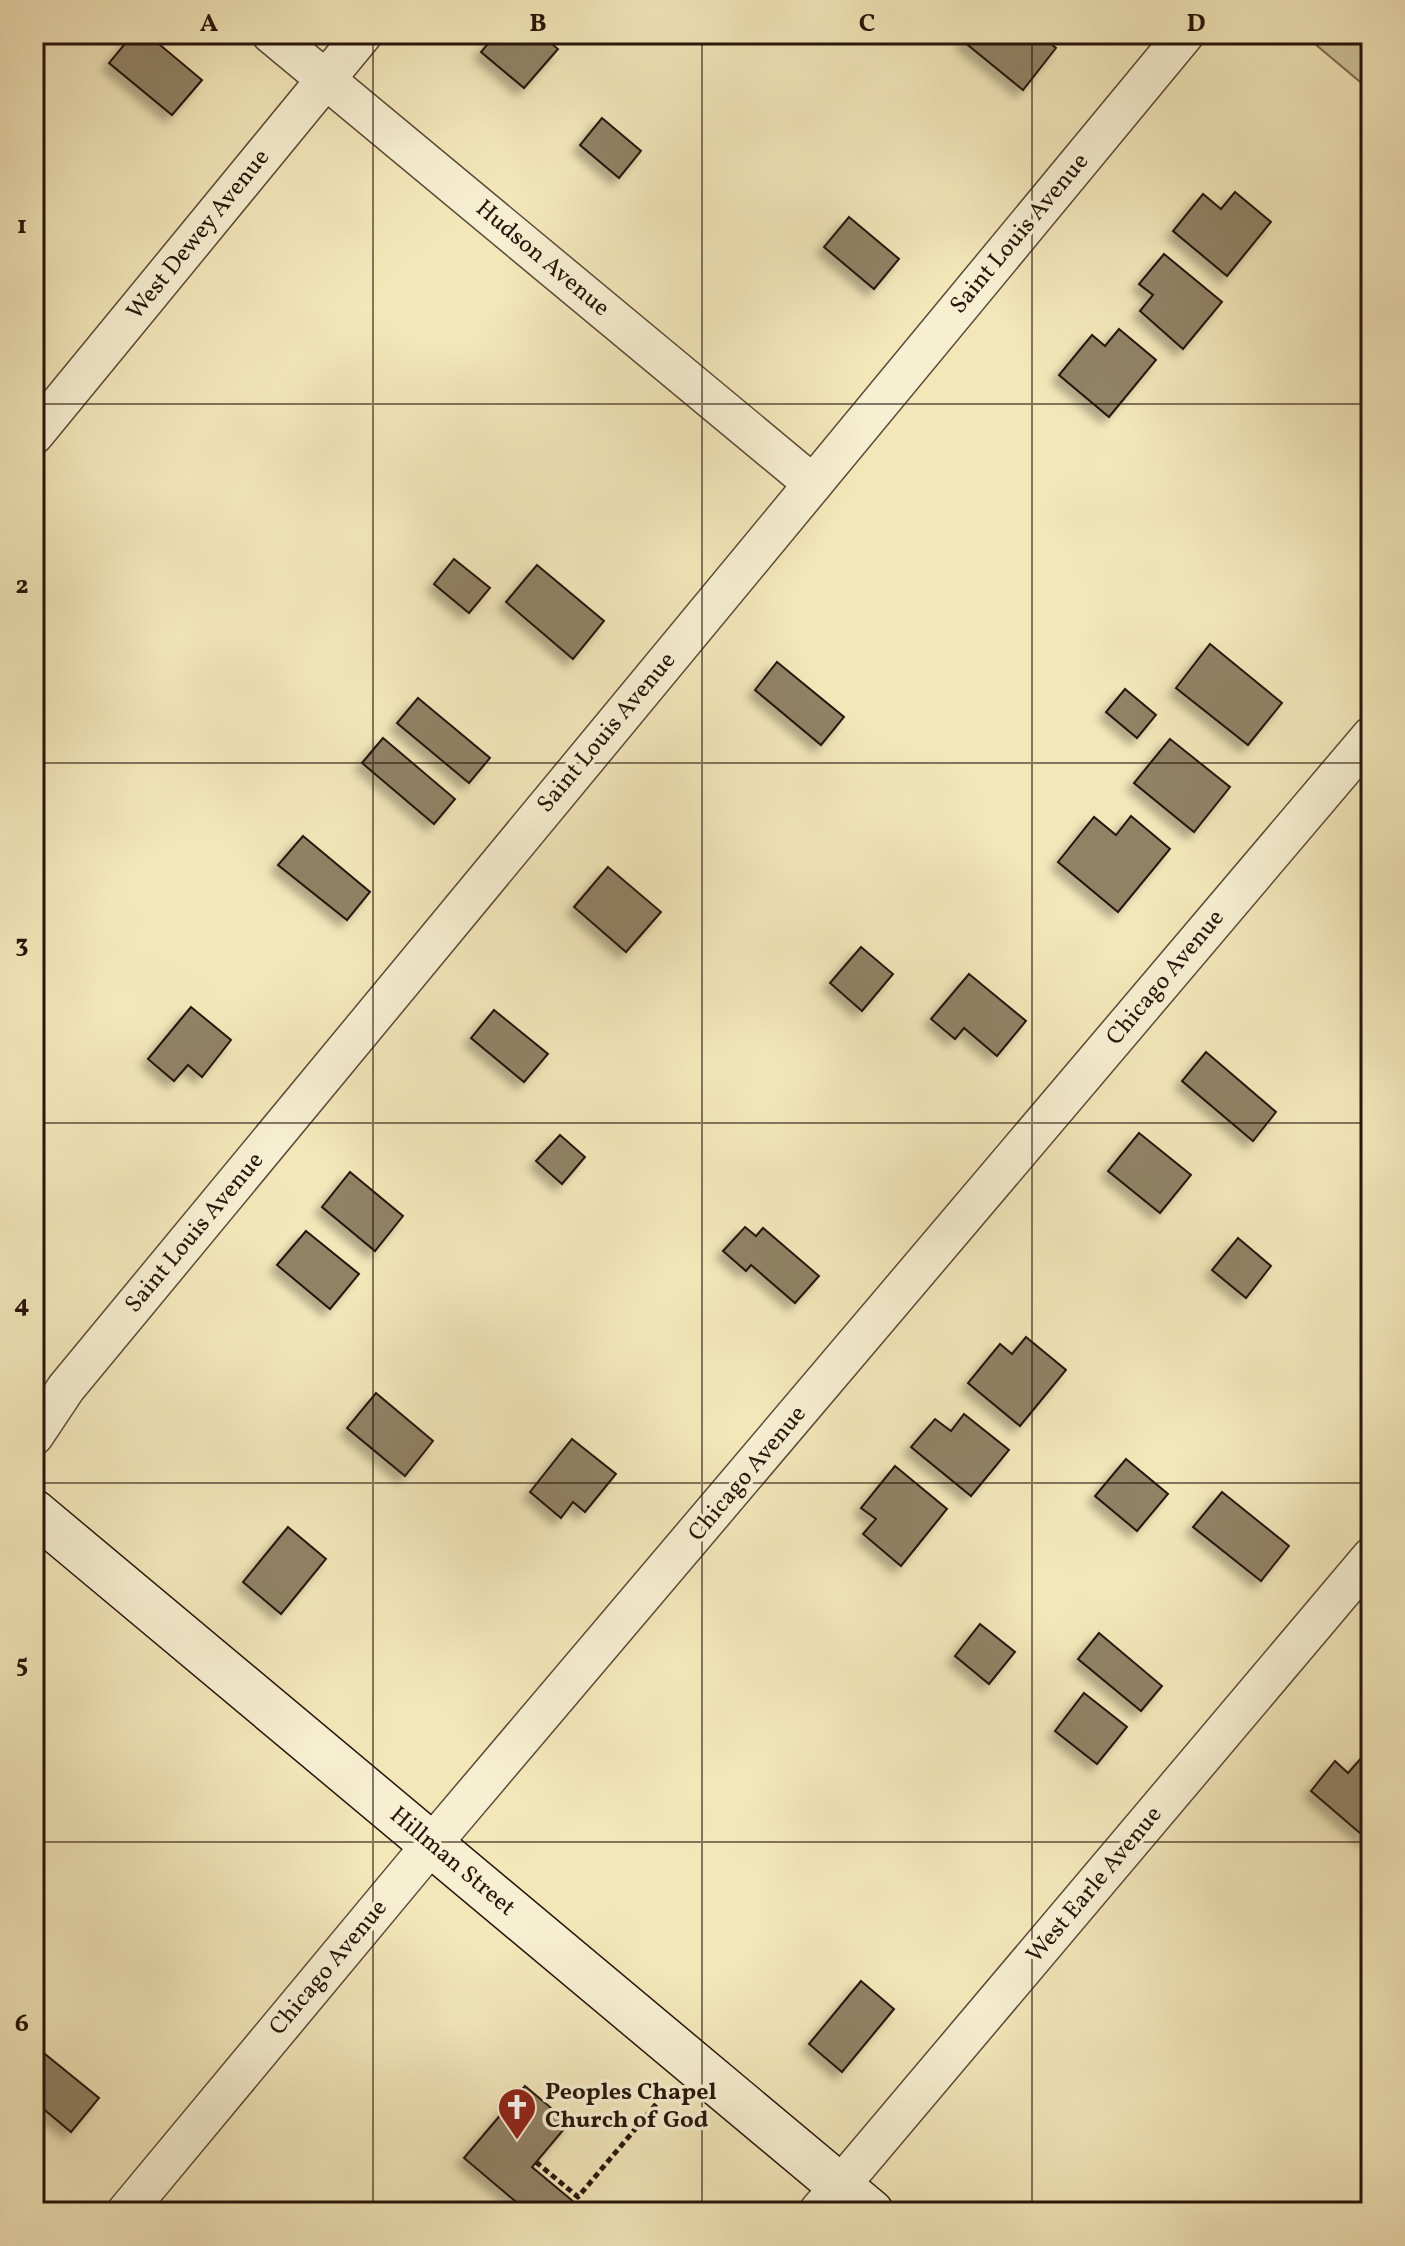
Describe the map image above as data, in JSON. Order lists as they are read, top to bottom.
{
  "streets": {
    "street": [
      "Saint Louis Avenue",
      "West Dewey Avenue",
      "Hudson Avenue",
      "Chicago Avenue",
      "Hillman Street",
      "West Earle Avenue"
    ]
  },
  "crossings": [
    ["Saint Louis Avenue", "Hudson Avenue"],
    ["West Dewey Avenue", "Hudson Avenue"],
    ["Chicago Avenue", "Hillman Street"],
    ["Hillman Street", "West Earle Avenue"]
  ],
  "places": {
    "church": ["Peoples Chapel Church of God"]
  },
  "grid": {
    "columns": [
      "A",
      "B",
      "C",
      "D"
    ],
    "rows": [
      "1",
      "2",
      "3",
      "4",
      "5",
      "6"
    ]
  }
}
